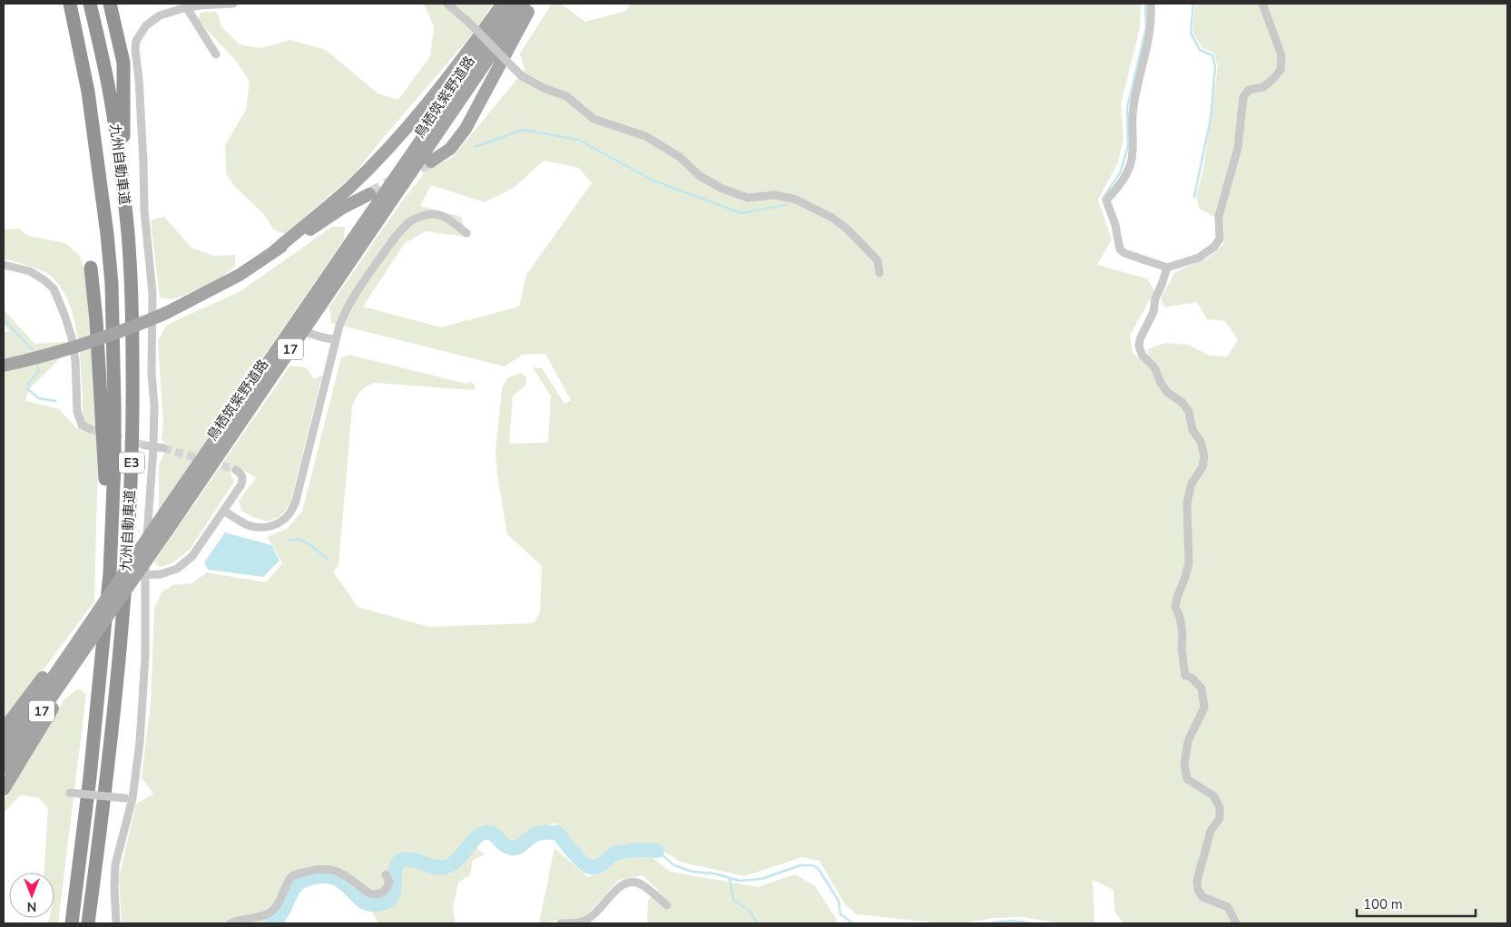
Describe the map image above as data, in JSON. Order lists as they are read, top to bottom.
{
  "streets": {
    "highway": ["九州自動車道", "E3"],
    "main road": ["鳥栖筑紫野道路", "17"]
  },
  "scale_bar": "100 m",
  "north": "bottom"
}
